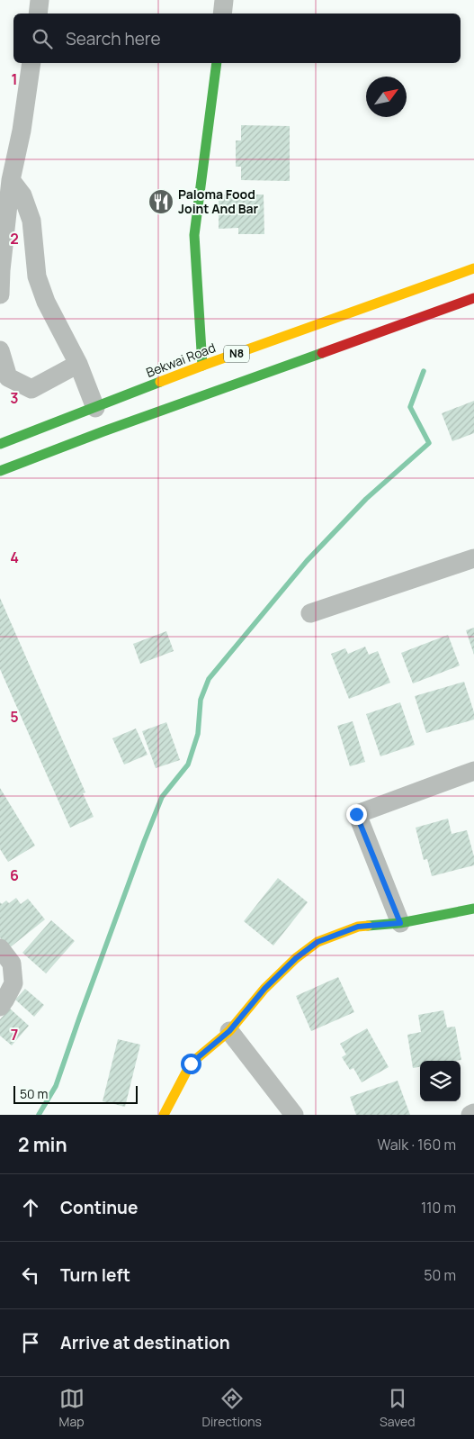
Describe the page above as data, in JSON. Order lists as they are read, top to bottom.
{
  "streets": {
    "main road": ["N8", "Bekwai Road"]
  },
  "places": {
    "restaurant": ["Paloma Food Joint And Bar"]
  },
  "scale_bar": "50 m",
  "north": "top right",
  "page": {
    "search": "Search here",
    "scale": "50 m",
    "heading": ["2 min", "Walk · 160 m"],
    "list": [
      ["Continue", "110 m"],
      ["Turn left", "50 m"],
      "Arrive at destination"
    ],
    "nav": ["Map", "Directions", "Saved"]
  },
  "grid": {
    "rows": [
      "1",
      "2",
      "3",
      "4",
      "5",
      "6",
      "7"
    ]
  }
}
